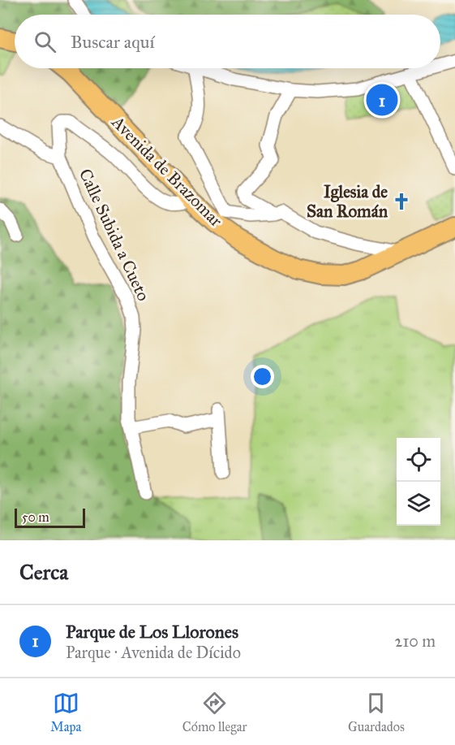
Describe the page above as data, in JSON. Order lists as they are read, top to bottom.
{
  "streets": {
    "highway": ["Avenida de Brazomar"],
    "street": ["Calle Subida a Cueto"]
  },
  "crossings": [
    ["Avenida de Brazomar", "Calle Subida a Cueto"]
  ],
  "places": {
    "church": ["Iglesia de San Román"]
  },
  "scale_bar": "50 m",
  "page": {
    "search": "Buscar aquí",
    "pins": "1",
    "scale": "50 m",
    "heading": "Cerca",
    "list": [
      {
        "mark": "1",
        "name": "Parque de Los Llorones",
        "note": "Parque · Avenida de Dícido",
        "value": "210 m"
      }
    ],
    "nav": ["Mapa", "Cómo llegar", "Guardados"]
  }
}
